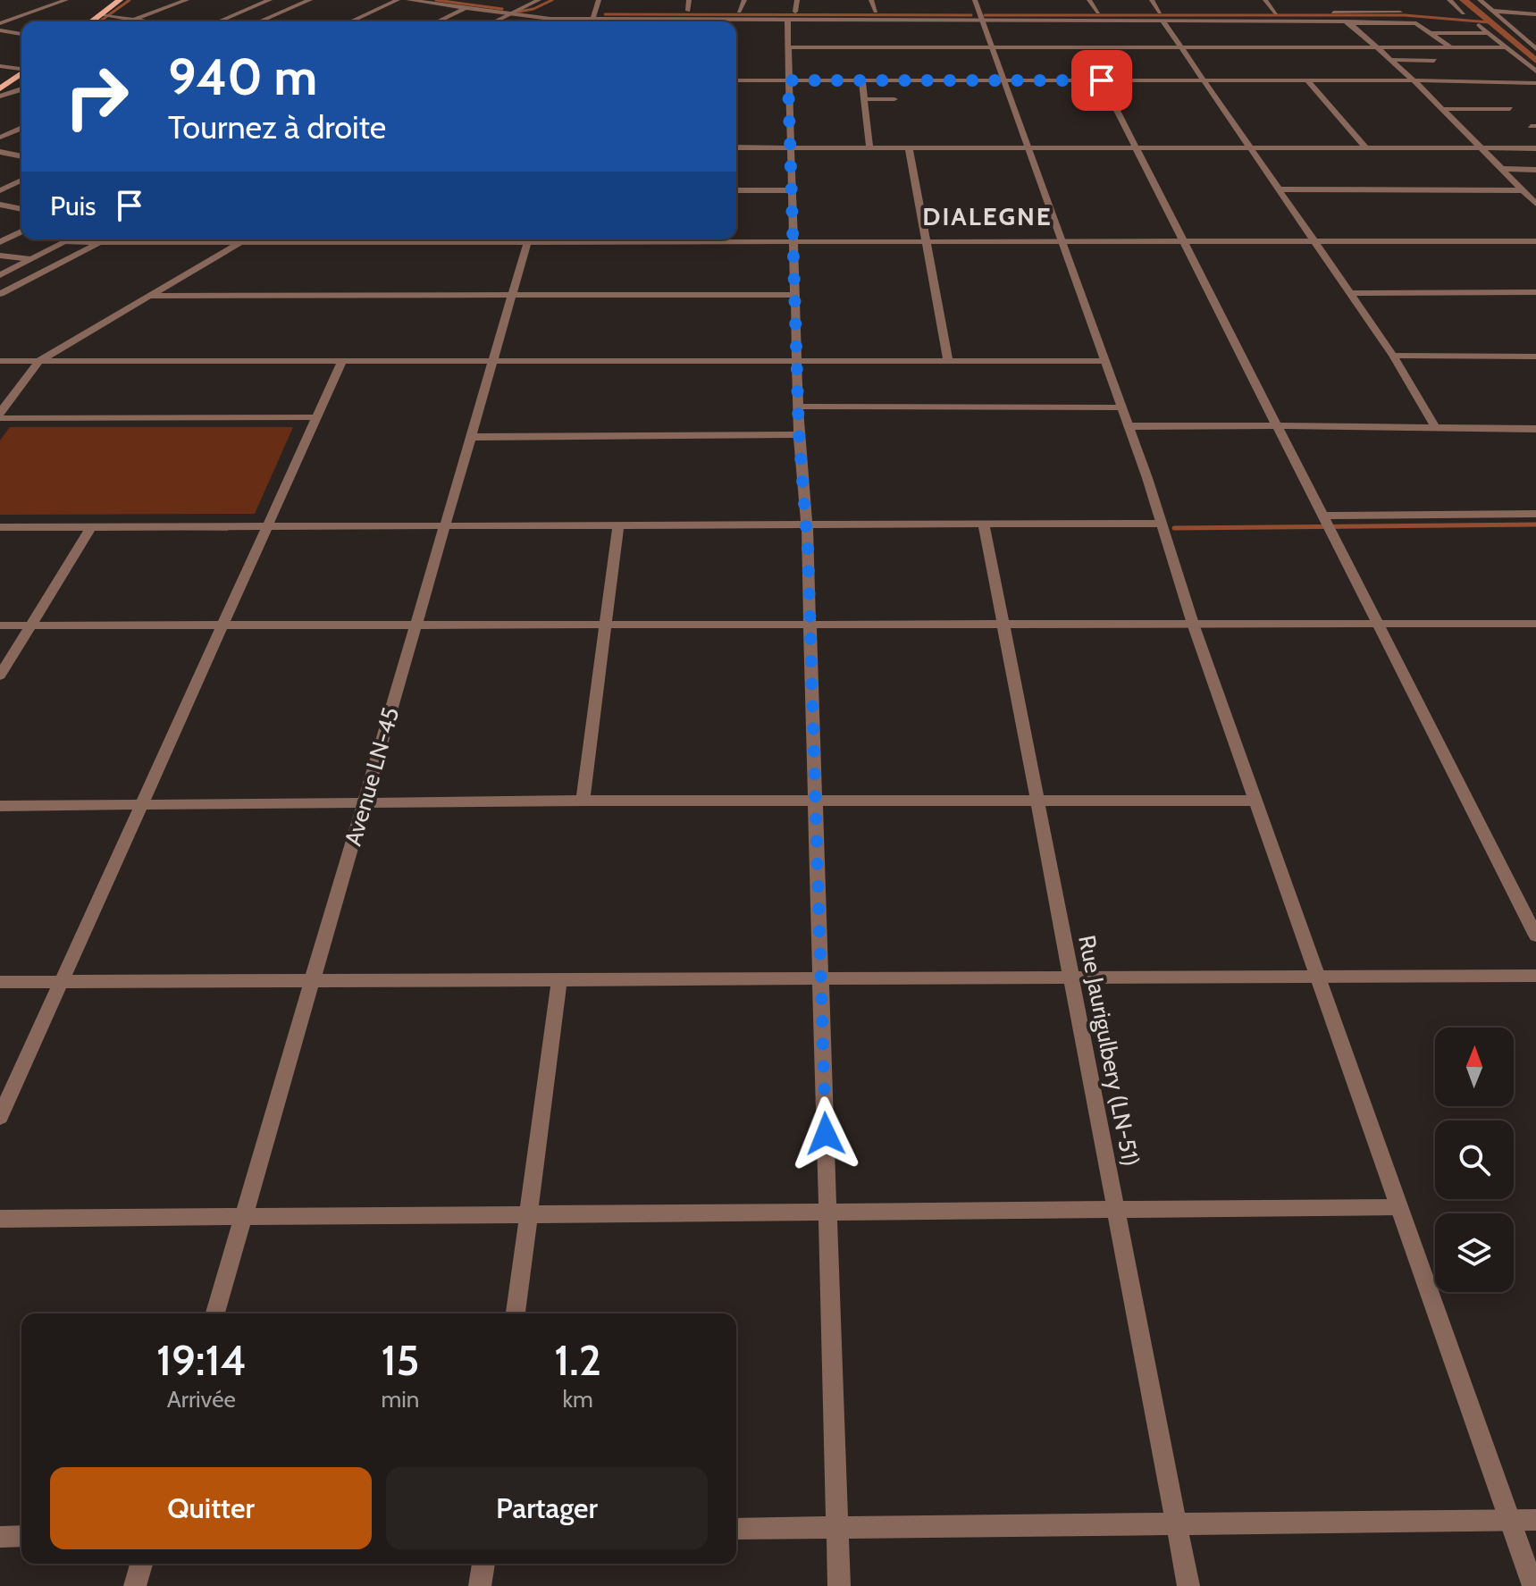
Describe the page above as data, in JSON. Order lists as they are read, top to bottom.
{
  "streets": {
    "street": ["Avenue LN-45", "Rue Jaurigulbery (LN-51)"]
  },
  "districts": ["DIALEGNE"],
  "north": "top",
  "page": {
    "turn": ["940 m", "Tournez à droite"],
    "then": "Puis",
    "eta": [
      "19:14",
      "Arrivée",
      "15",
      "min",
      "1.2",
      "km"
    ],
    "buttons": ["Quitter", "Partager"]
  }
}
